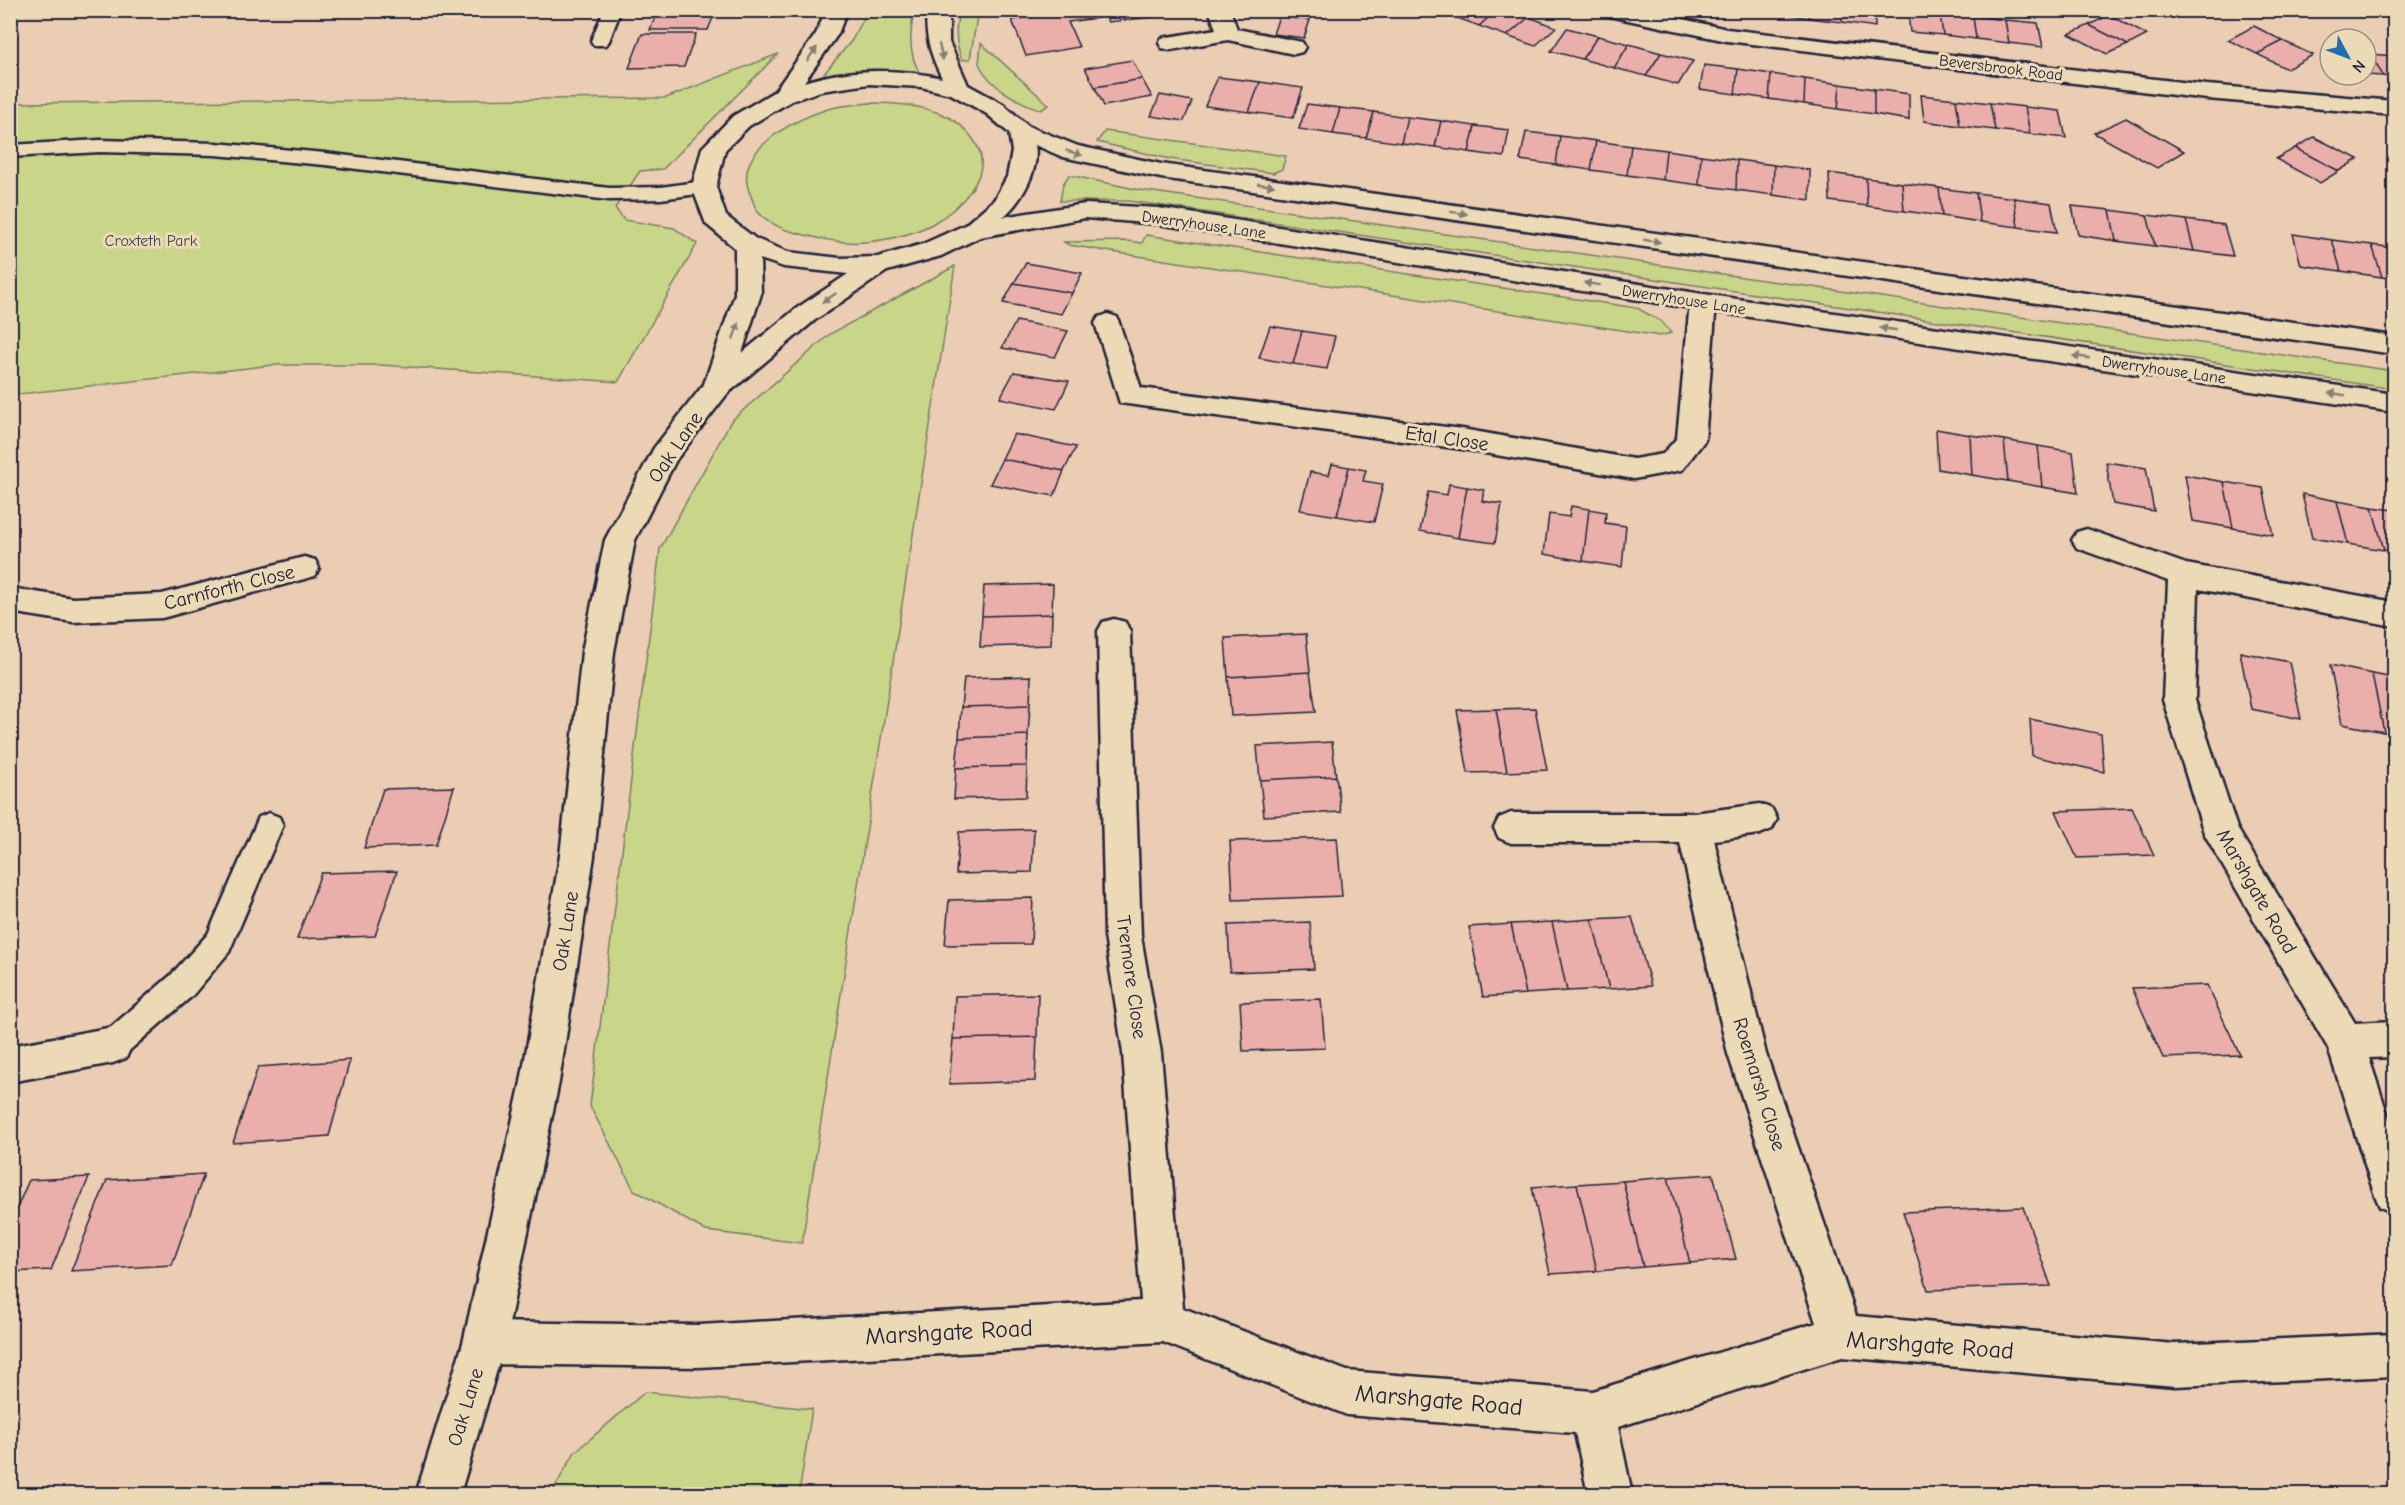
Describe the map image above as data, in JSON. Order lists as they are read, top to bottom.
{
  "streets": {
    "street": [
      "Beversbrook Road",
      "Dwerryhouse Lane",
      "Etal Close",
      "Oak Lane",
      "Carnforth Close",
      "Marshgate Road",
      "Tremore Close",
      "Roemarsh Close"
    ]
  },
  "crossings": [
    ["Dwerryhouse Lane", "Etal Close"],
    ["Oak Lane", "Marshgate Road"],
    ["Marshgate Road", "Tremore Close"],
    ["Marshgate Road", "Roemarsh Close"]
  ],
  "parks": ["Croxteth Park"],
  "north": "bottom right"
}
